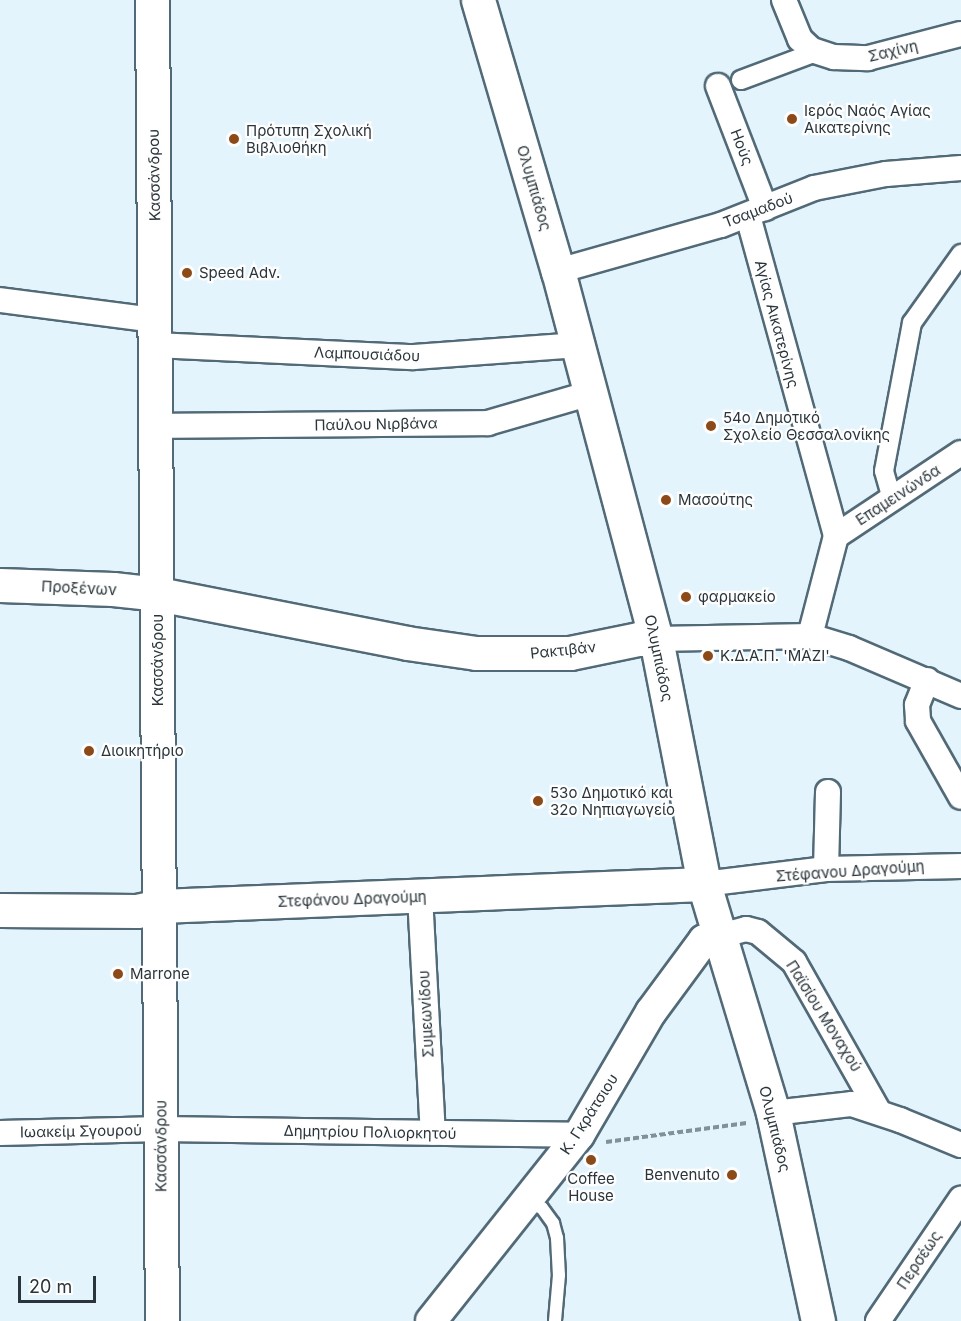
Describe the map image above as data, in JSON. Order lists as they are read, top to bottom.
{
  "streets": {
    "main road": [
      "Κασσάνδρου",
      "Ολυμπιάδος",
      "Προξένων",
      "Ρακτιβάν",
      "Στεφάνου Δραγούμη"
    ],
    "street": [
      "Σαχίνη",
      "Ηούς",
      "Τσαμαδού",
      "Αγίας Αικατερίνης",
      "Λαμπουσιάδου",
      "Παύλου Νιρβάνα",
      "Επαμεινώνδα",
      "Στέφανου Δραγούμη",
      "Συμεωνίδου",
      "Παϊσίου Μοναχού",
      "Κ. Γκράτσιου",
      "Ιωακείμ Σγουρού",
      "Δημητρίου Πολιορκητού",
      "Περσέως"
    ]
  },
  "crossings": [
    ["Ηούς", "Τσαμαδού"],
    ["Ηούς", "Αγίας Αικατερίνης"],
    ["Κασσάνδρου", "Λαμπουσιάδου"],
    ["Κασσάνδρου", "Παύλου Νιρβάνα"],
    ["Κασσάνδρου", "Προξένων"],
    ["Κασσάνδρου", "Ρακτιβάν"],
    ["Κασσάνδρου", "Στεφάνου Δραγούμη"],
    ["Κασσάνδρου", "Ιωακείμ Σγουρού"],
    ["Κασσάνδρου", "Δημητρίου Πολιορκητού"],
    ["Ολυμπιάδος", "Τσαμαδού"],
    ["Ολυμπιάδος", "Λαμπουσιάδου"],
    ["Ολυμπιάδος", "Παύλου Νιρβάνα"],
    ["Ολυμπιάδος", "Ρακτιβάν"],
    ["Ολυμπιάδος", "Στέφανου Δραγούμη"],
    ["Ολυμπιάδος", "Στεφάνου Δραγούμη"],
    ["Ολυμπιάδος", "Παϊσίου Μοναχού"],
    ["Ολυμπιάδος", "Κ. Γκράτσιου"],
    ["Τσαμαδού", "Αγίας Αικατερίνης"],
    ["Αγίας Αικατερίνης", "Επαμεινώνδα"],
    ["Προξένων", "Ρακτιβάν"],
    ["Στέφανου Δραγούμη", "Στεφάνου Δραγούμη"],
    ["Στεφάνου Δραγούμη", "Συμεωνίδου"],
    ["Συμεωνίδου", "Δημητρίου Πολιορκητού"],
    ["Παϊσίου Μοναχού", "Κ. Γκράτσιου"],
    ["Κ. Γκράτσιου", "Δημητρίου Πολιορκητού"],
    ["Ιωακείμ Σγουρού", "Δημητρίου Πολιορκητού"]
  ],
  "places": [
    "Ιερός Ναός Αγίας Αικατερίνης",
    "Πρότυπη Σχολική Βιβλιοθήκη",
    "Speed Adv.",
    "54ο Δημοτικό Σχολείο Θεσσαλονίκης",
    "Μασούτης",
    "φαρμακείο",
    "Κ.Δ.Α.Π. 'ΜΑΖΙ'",
    "Διοικητήριο",
    "53ο Δημοτικό και 32ο Νηπιαγωγείο",
    "Marrone",
    "Coffee House",
    "Benvenuto"
  ],
  "scale_bar": "20 m"
}
